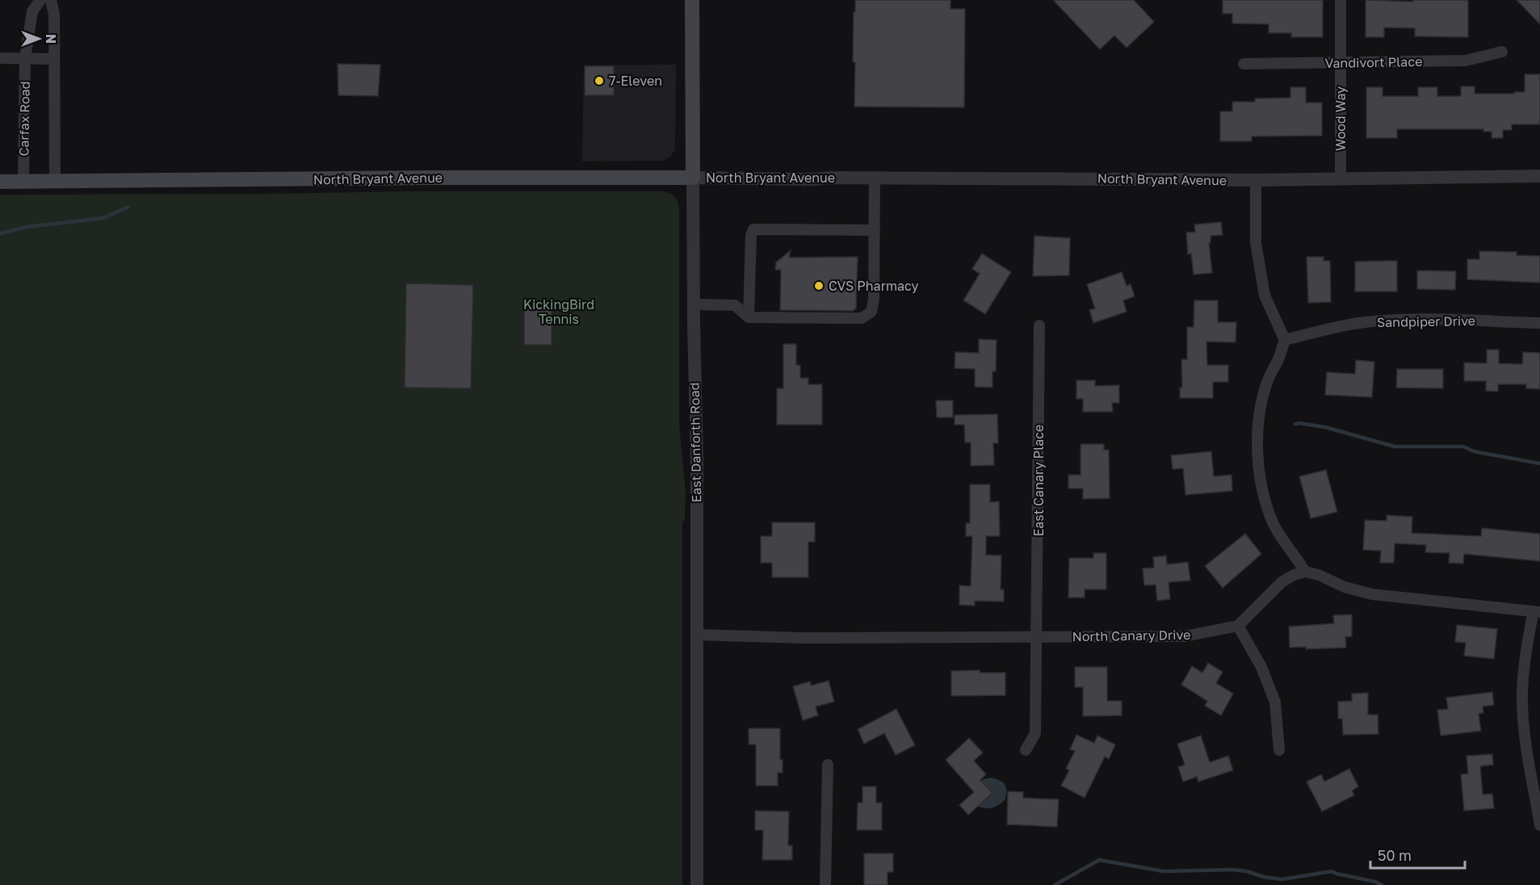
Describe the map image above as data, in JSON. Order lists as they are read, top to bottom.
{
  "streets": {
    "main road": ["North Bryant Avenue", "East Danforth Road"],
    "street": [
      "Vandivort Place",
      "Carfax Road",
      "Wood Way",
      "Sandpiper Drive",
      "East Canary Place",
      "North Canary Drive"
    ]
  },
  "crossings": [
    ["Vandivort Place", "Wood Way"],
    ["Carfax Road", "North Bryant Avenue"],
    ["Wood Way", "North Bryant Avenue"],
    ["North Bryant Avenue", "East Danforth Road"],
    ["East Danforth Road", "North Canary Drive"],
    ["East Canary Place", "North Canary Drive"]
  ],
  "parks": ["KickingBird Tennis"],
  "places": ["7-Eleven", "CVS Pharmacy"],
  "scale_bar": "50 m",
  "north": "right"
}
